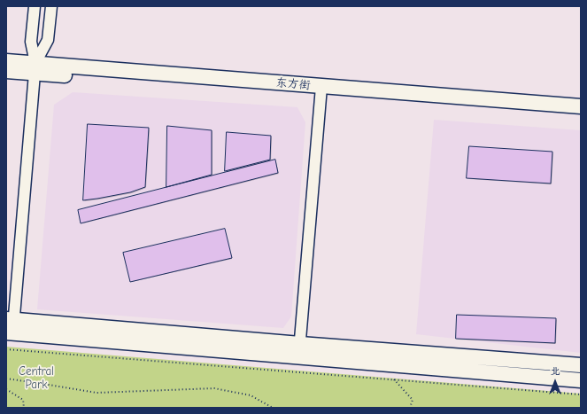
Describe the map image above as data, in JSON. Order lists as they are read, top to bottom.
{
  "streets": {
    "main road": ["东方街"]
  },
  "parks": ["Central Park"],
  "north": "top"
}
